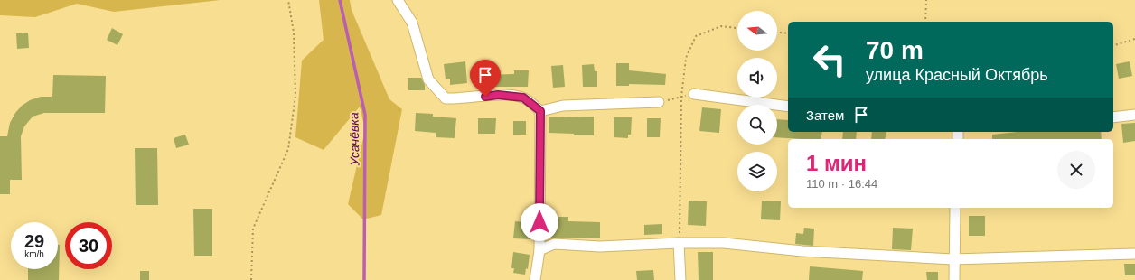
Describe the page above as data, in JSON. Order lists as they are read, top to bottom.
{
  "water": ["Усачёвка"],
  "north": "left",
  "page": {
    "turn": ["70 m", "улица Красный Октябрь"],
    "then": "Затем",
    "heading": ["1 мин", "110 m · 16:44"],
    "speed": "29 km/h",
    "limit": "30"
  }
}
